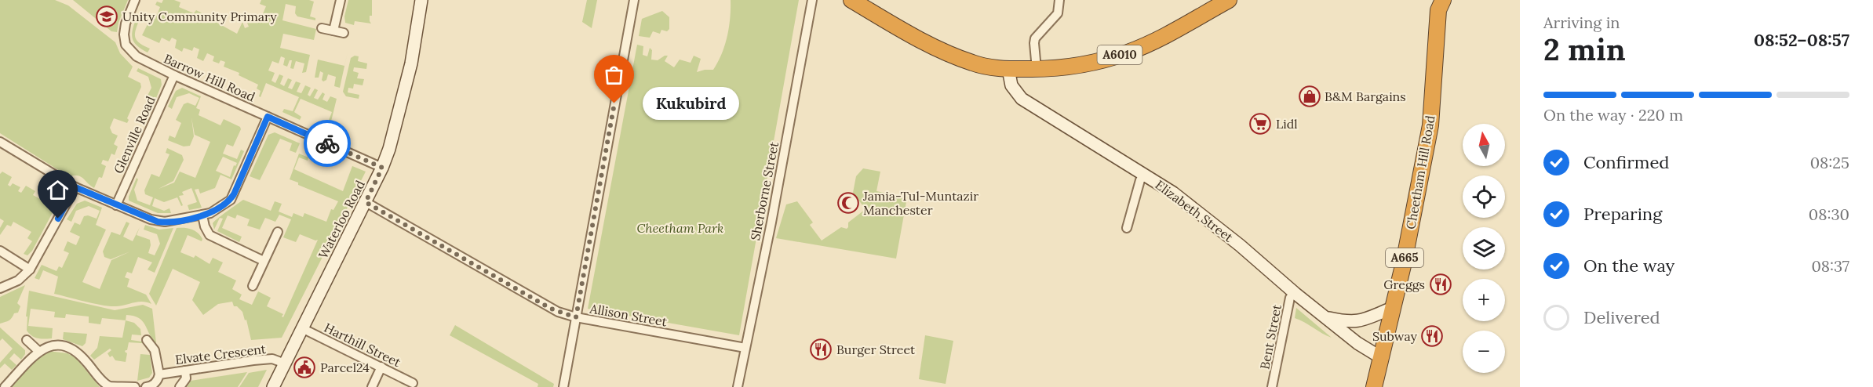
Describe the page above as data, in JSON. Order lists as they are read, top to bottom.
{
  "streets": {
    "highway": ["A6010", "Cheetham Hill Road", "A665"],
    "street": [
      "Barrow Hill Road",
      "Glenville Road",
      "Sherborne Street",
      "Elizabeth Street",
      "Waterloo Road",
      "Allison Street",
      "Bent Street",
      "Harthill Street",
      "Elvate Crescent"
    ]
  },
  "crossings": [
    ["A6010", "Elizabeth Street"],
    ["Barrow Hill Road", "Glenville Road"],
    ["Barrow Hill Road", "Waterloo Road"],
    ["Cheetham Hill Road", "Elizabeth Street"],
    ["Sherborne Street", "Allison Street"],
    ["Elizabeth Street", "Bent Street"],
    ["Waterloo Road", "Allison Street"],
    ["Waterloo Road", "Harthill Street"],
    ["Waterloo Road", "Elvate Crescent"]
  ],
  "parks": ["Cheetham Park"],
  "places": {
    "school or university": ["Unity Community Primary"],
    "shop": ["B&M Bargains"],
    "other": ["Kukubird"],
    "supermarket": ["Lidl"],
    "mosque": ["Jamia-Tul-Muntazir Manchester"],
    "restaurant": ["Greggs", "Subway", "Burger Street"],
    "public building": ["Parcel24"]
  },
  "north": "top",
  "page": {
    "heading": ["2 min", "Arriving in", "08:52–08:57"],
    "bar": "On the way · 220 m",
    "bubble": "Kukubird",
    "map_buttons": ["+", "−"],
    "list": [
      ["Confirmed", "08:25"],
      ["Preparing", "08:30"],
      ["On the way", "08:37"],
      "Delivered"
    ]
  }
}
